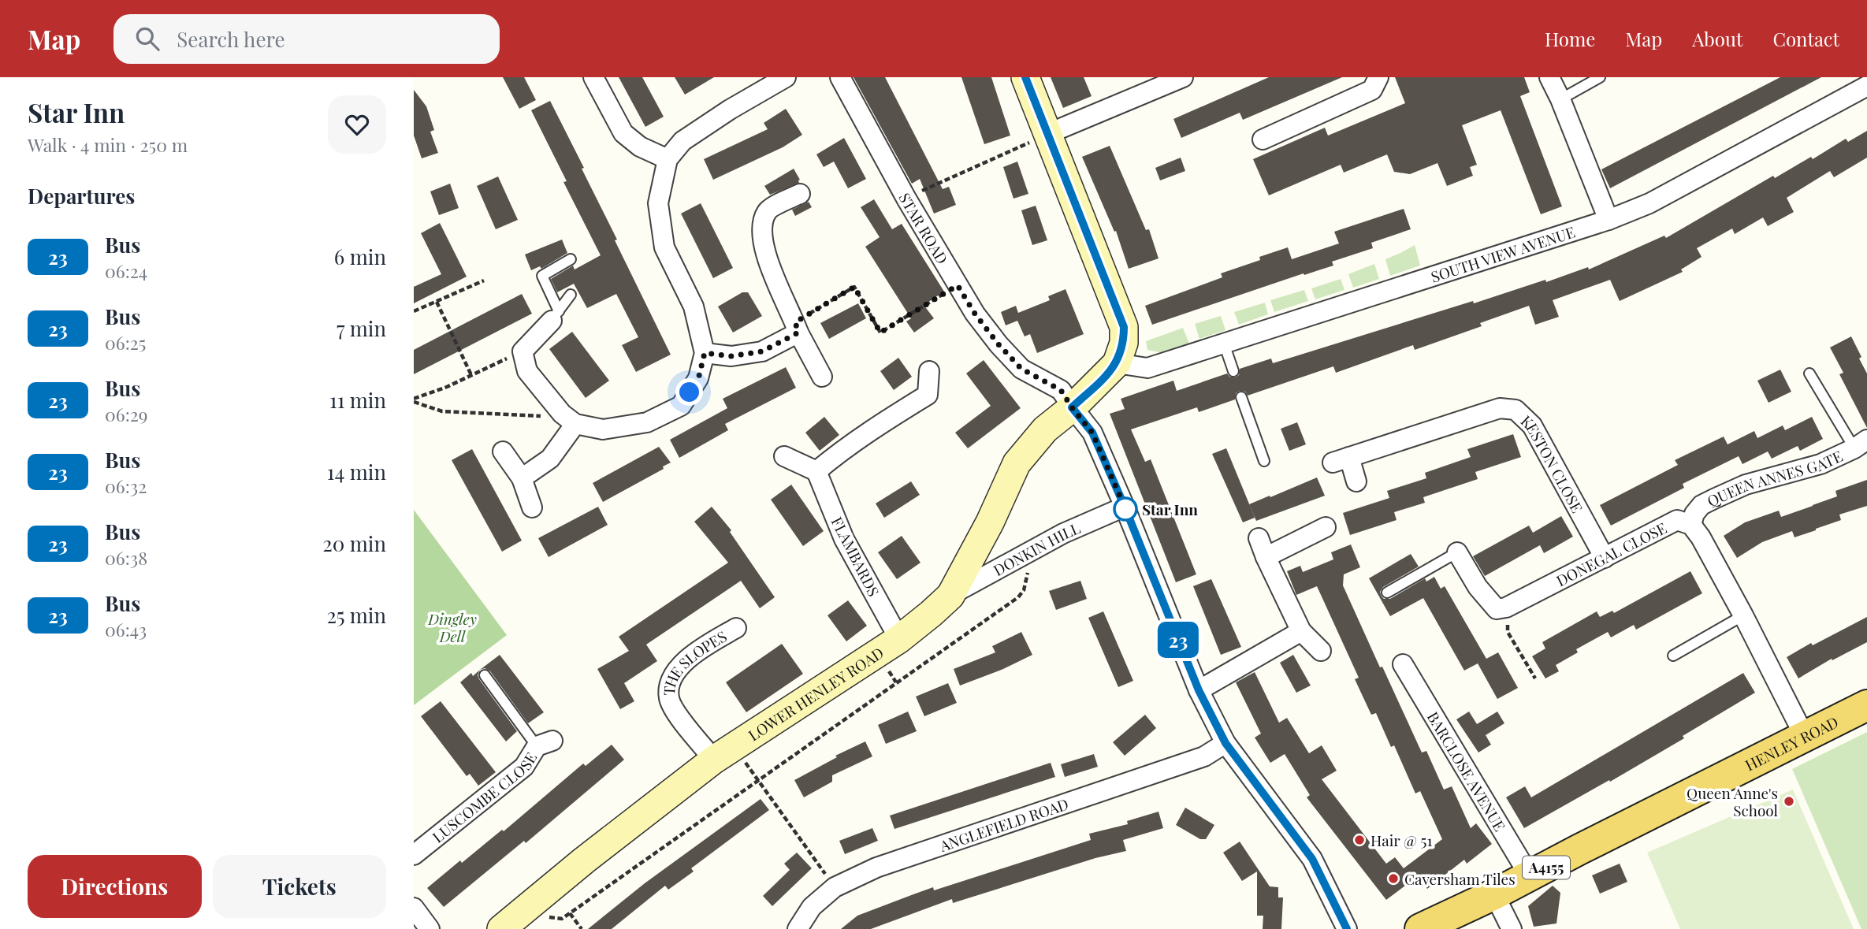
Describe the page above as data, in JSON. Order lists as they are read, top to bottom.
{
  "streets": {
    "main road": ["LOWER HENLEY ROAD", "HENLEY ROAD", "A4155"],
    "street": [
      "STAR ROAD",
      "SOUTH VIEW AVENUE",
      "KESTON CLOSE",
      "QUEEN ANNES GATE",
      "DONKIN HILL",
      "DONEGAL CLOSE",
      "FLAMBARDS",
      "THE SLOPES",
      "BARCLOSE AVENUE",
      "LUSCOMBE CLOSE",
      "ANGLEFIELD ROAD"
    ]
  },
  "crossings": [
    ["STAR ROAD", "LOWER HENLEY ROAD"],
    ["KESTON CLOSE", "DONEGAL CLOSE"],
    ["QUEEN ANNES GATE", "DONEGAL CLOSE"],
    ["DONKIN HILL", "LOWER HENLEY ROAD"],
    ["FLAMBARDS", "LOWER HENLEY ROAD"],
    ["THE SLOPES", "LOWER HENLEY ROAD"],
    ["HENLEY ROAD", "BARCLOSE AVENUE"]
  ],
  "parks": ["Dingley Dell"],
  "places": [
    "Star Inn",
    "Queen Anne's School",
    "Hair @ 51",
    "Caversham Tiles"
  ],
  "lines": ["bus line 23"],
  "page": {
    "header": "Map",
    "search": "Search here",
    "nav": [
      "Home",
      "Map",
      "About",
      "Contact"
    ],
    "heading": [
      ["Star Inn", "Walk · 4 min · 250 m"],
      "Departures"
    ],
    "on_map": "23",
    "list": [
      {
        "mark": "23",
        "name": "Bus",
        "note": "06:24",
        "value": "6 min"
      },
      {
        "mark": "23",
        "name": "Bus",
        "note": "06:25",
        "value": "7 min"
      },
      {
        "mark": "23",
        "name": "Bus",
        "note": "06:29",
        "value": "11 min"
      },
      {
        "mark": "23",
        "name": "Bus",
        "note": "06:32",
        "value": "14 min"
      },
      {
        "mark": "23",
        "name": "Bus",
        "note": "06:38",
        "value": "20 min"
      },
      {
        "mark": "23",
        "name": "Bus",
        "note": "06:43",
        "value": "25 min"
      }
    ],
    "buttons": ["Directions", "Tickets"]
  }
}
